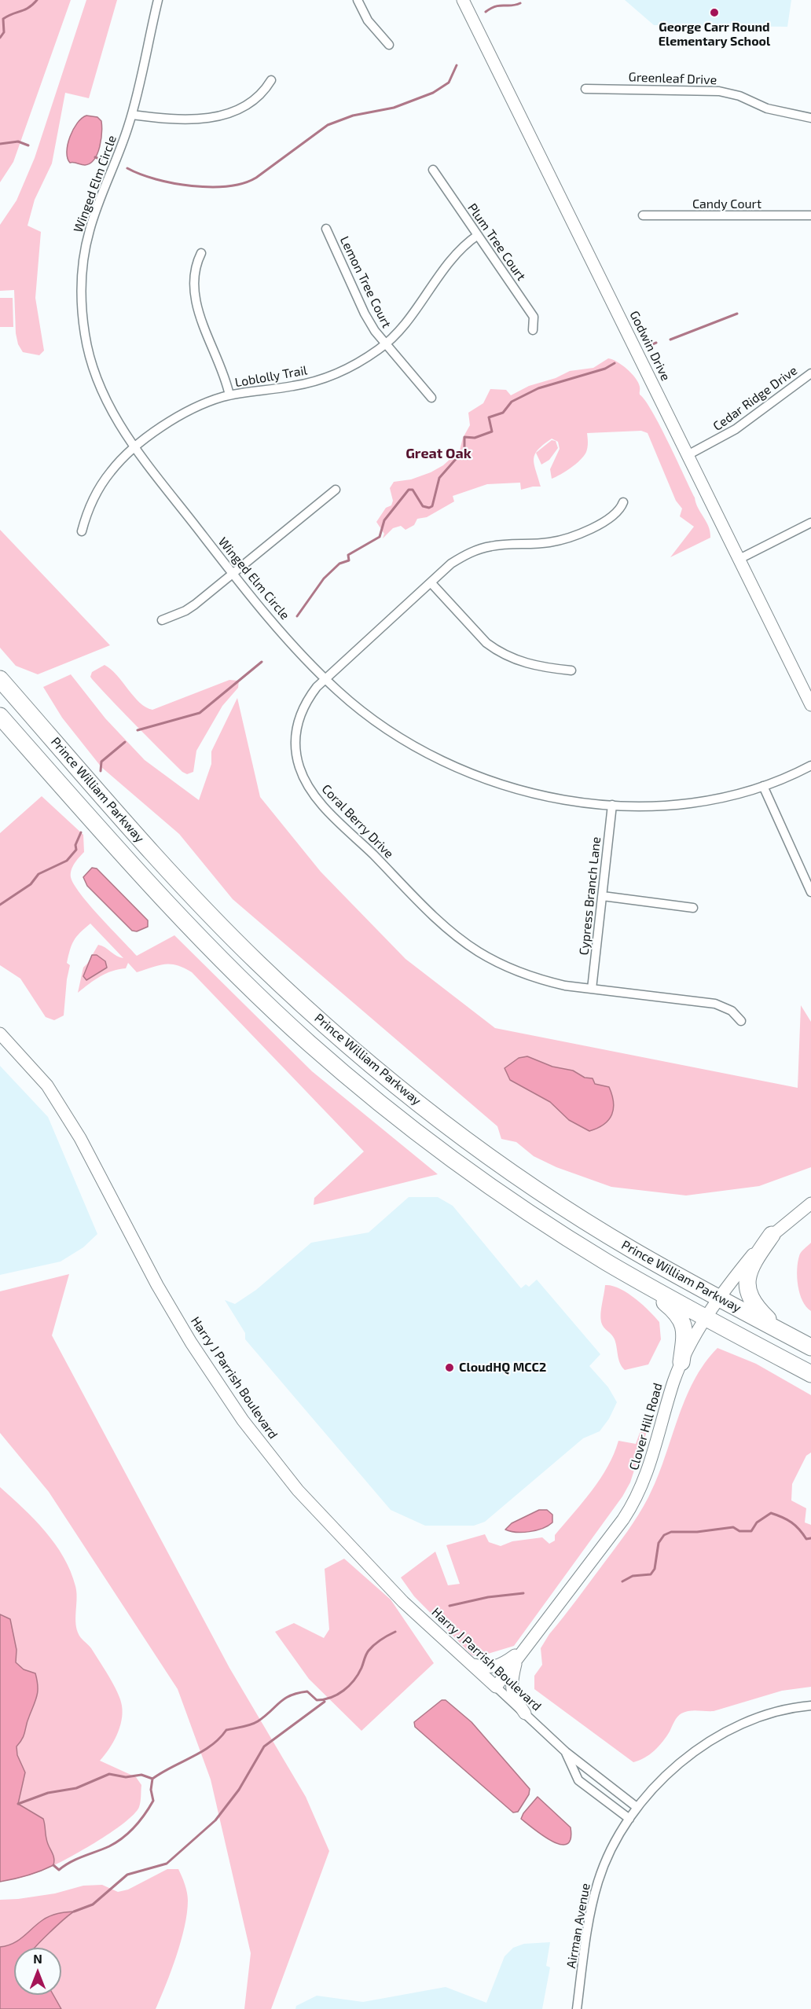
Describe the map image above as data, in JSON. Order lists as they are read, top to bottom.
{
  "streets": {
    "highway": ["Prince William Parkway"],
    "street": [
      "Greenleaf Drive",
      "Winged Elm Circle",
      "Candy Court",
      "Plum Tree Court",
      "Lemon Tree Court",
      "Godwin Drive",
      "Loblolly Trail",
      "Cedar Ridge Drive",
      "Coral Berry Drive",
      "Cypress Branch Lane",
      "Harry J Parrish Boulevard",
      "Clover Hill Road",
      "Airman Avenue"
    ]
  },
  "crossings": [
    ["Winged Elm Circle", "Loblolly Trail"],
    ["Winged Elm Circle", "Coral Berry Drive"],
    ["Winged Elm Circle", "Cypress Branch Lane"],
    ["Plum Tree Court", "Loblolly Trail"],
    ["Lemon Tree Court", "Loblolly Trail"],
    ["Godwin Drive", "Cedar Ridge Drive"],
    ["Prince William Parkway", "Clover Hill Road"],
    ["Coral Berry Drive", "Cypress Branch Lane"],
    ["Harry J Parrish Boulevard", "Clover Hill Road"],
    ["Harry J Parrish Boulevard", "Airman Avenue"]
  ],
  "districts": ["Great Oak"],
  "places": ["George Carr Round Elementary School", "CloudHQ MCC2"],
  "north": "top"
}
